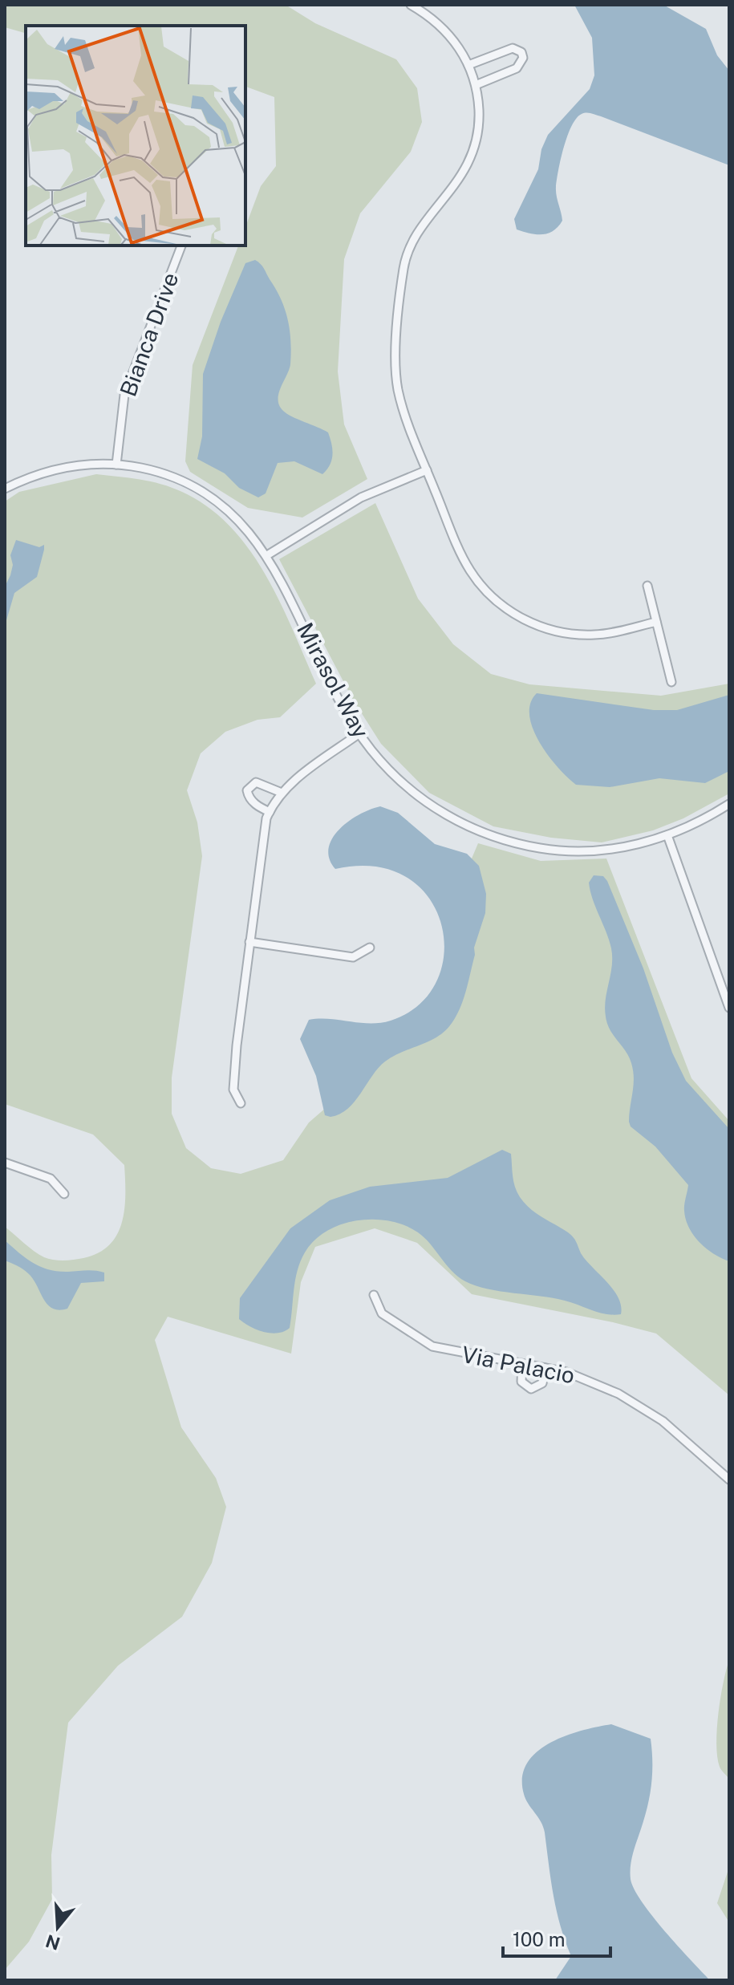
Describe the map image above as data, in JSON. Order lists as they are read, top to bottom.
{
  "streets": {
    "street": ["Bianca Drive", "Mirasol Way", "Via Palacio"]
  },
  "crossings": [
    ["Bianca Drive", "Mirasol Way"]
  ],
  "scale_bar": "100 m",
  "north": "bottom"
}
